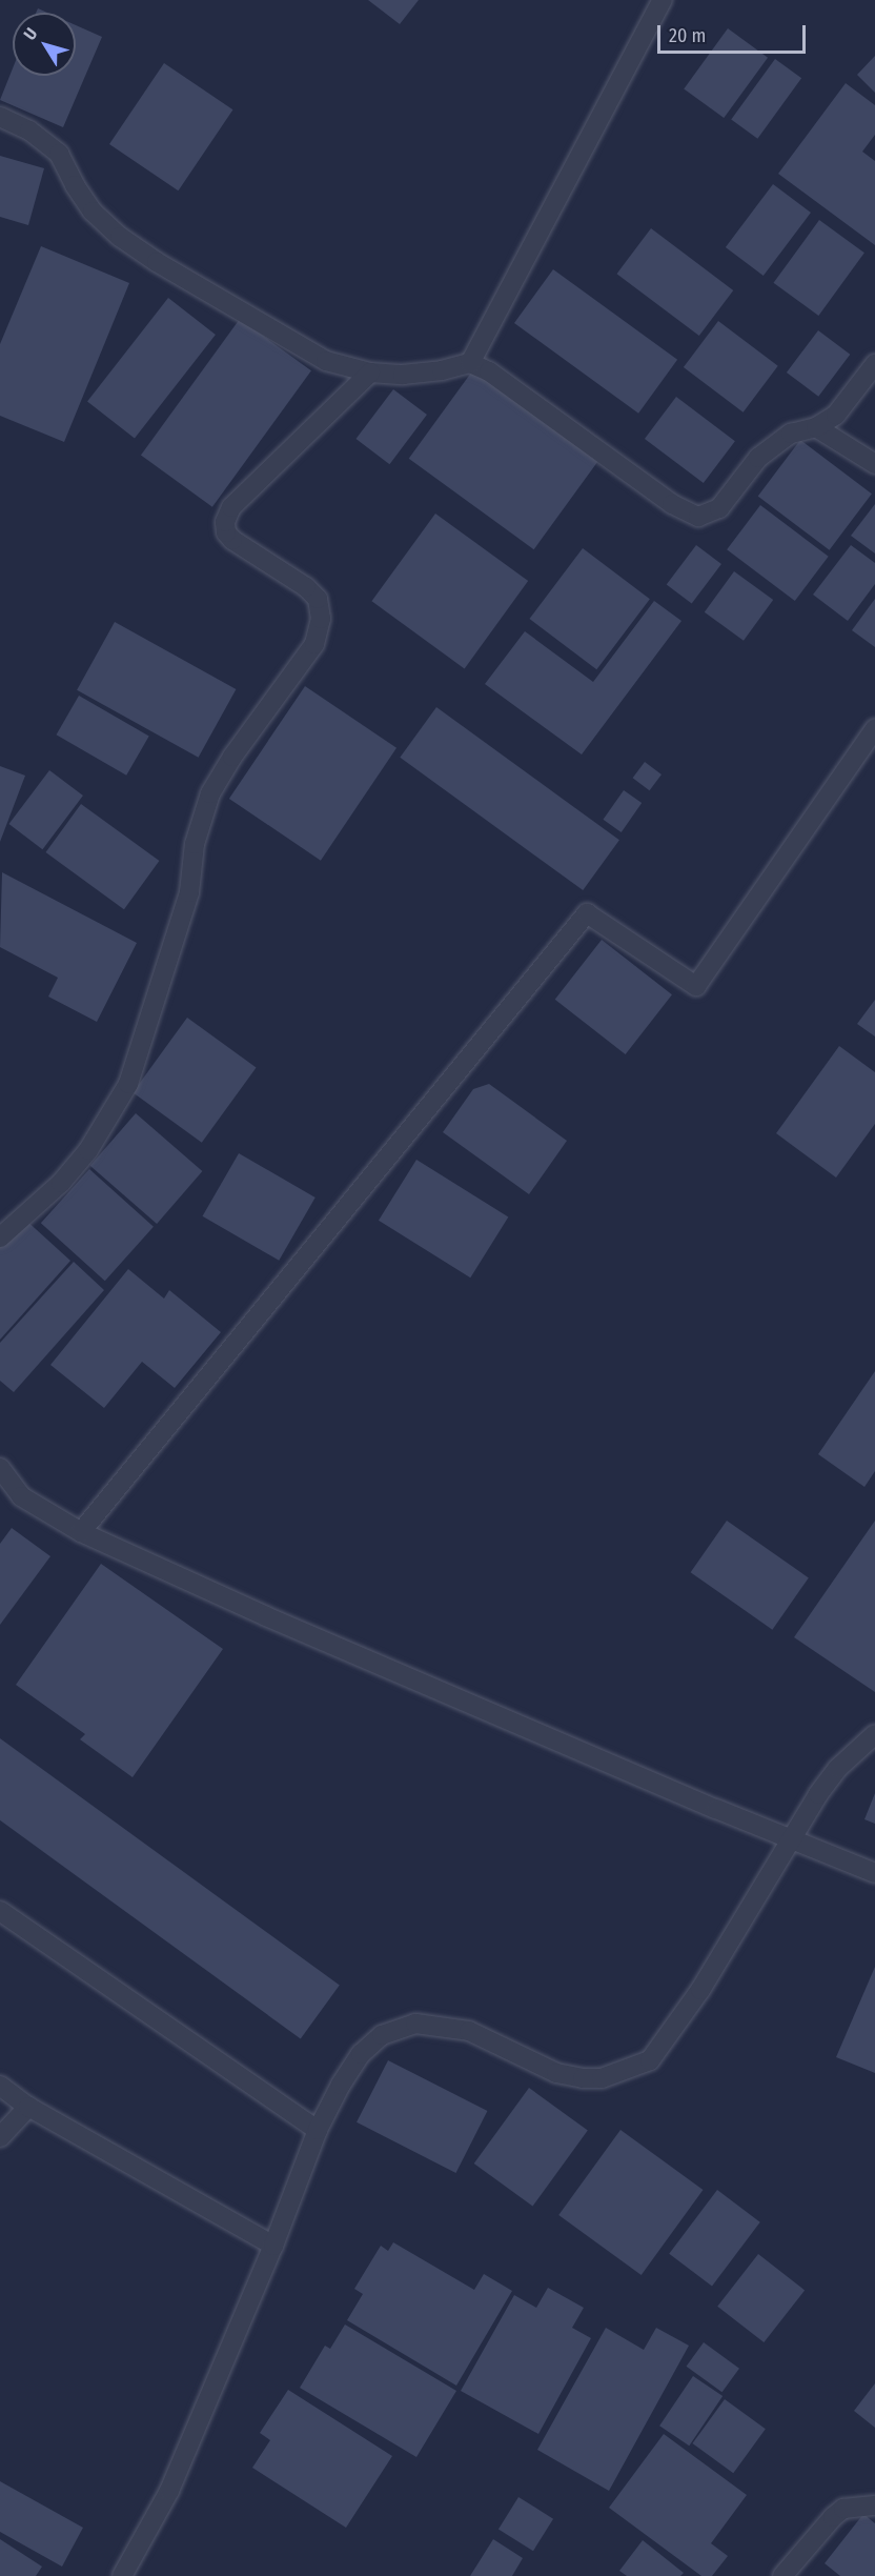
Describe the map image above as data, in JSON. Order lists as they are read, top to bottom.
{
  "scale_bar": "20 m",
  "north": "top left"
}
